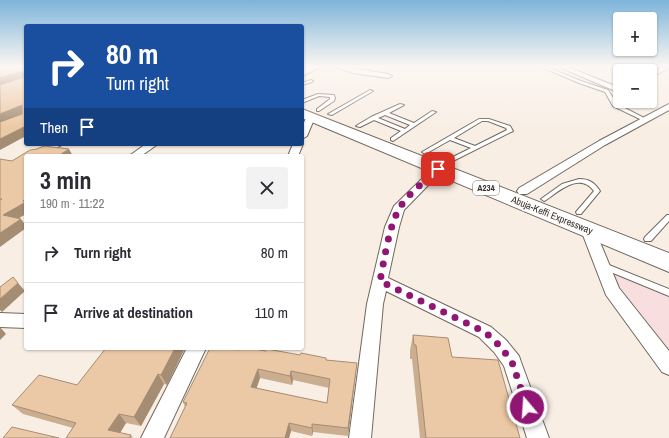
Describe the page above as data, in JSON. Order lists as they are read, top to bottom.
{
  "streets": {
    "highway": ["A234", "Abuja-Keffi Expressway"]
  },
  "page": {
    "map_buttons": ["+", "−"],
    "turn": ["80 m", "Turn right"],
    "then": "Then",
    "heading": ["3 min", "190 m · 11:22"],
    "list": [
      {
        "name": "Turn right",
        "value": "80 m"
      },
      {
        "name": "Arrive at destination",
        "value": "110 m"
      }
    ]
  }
}
